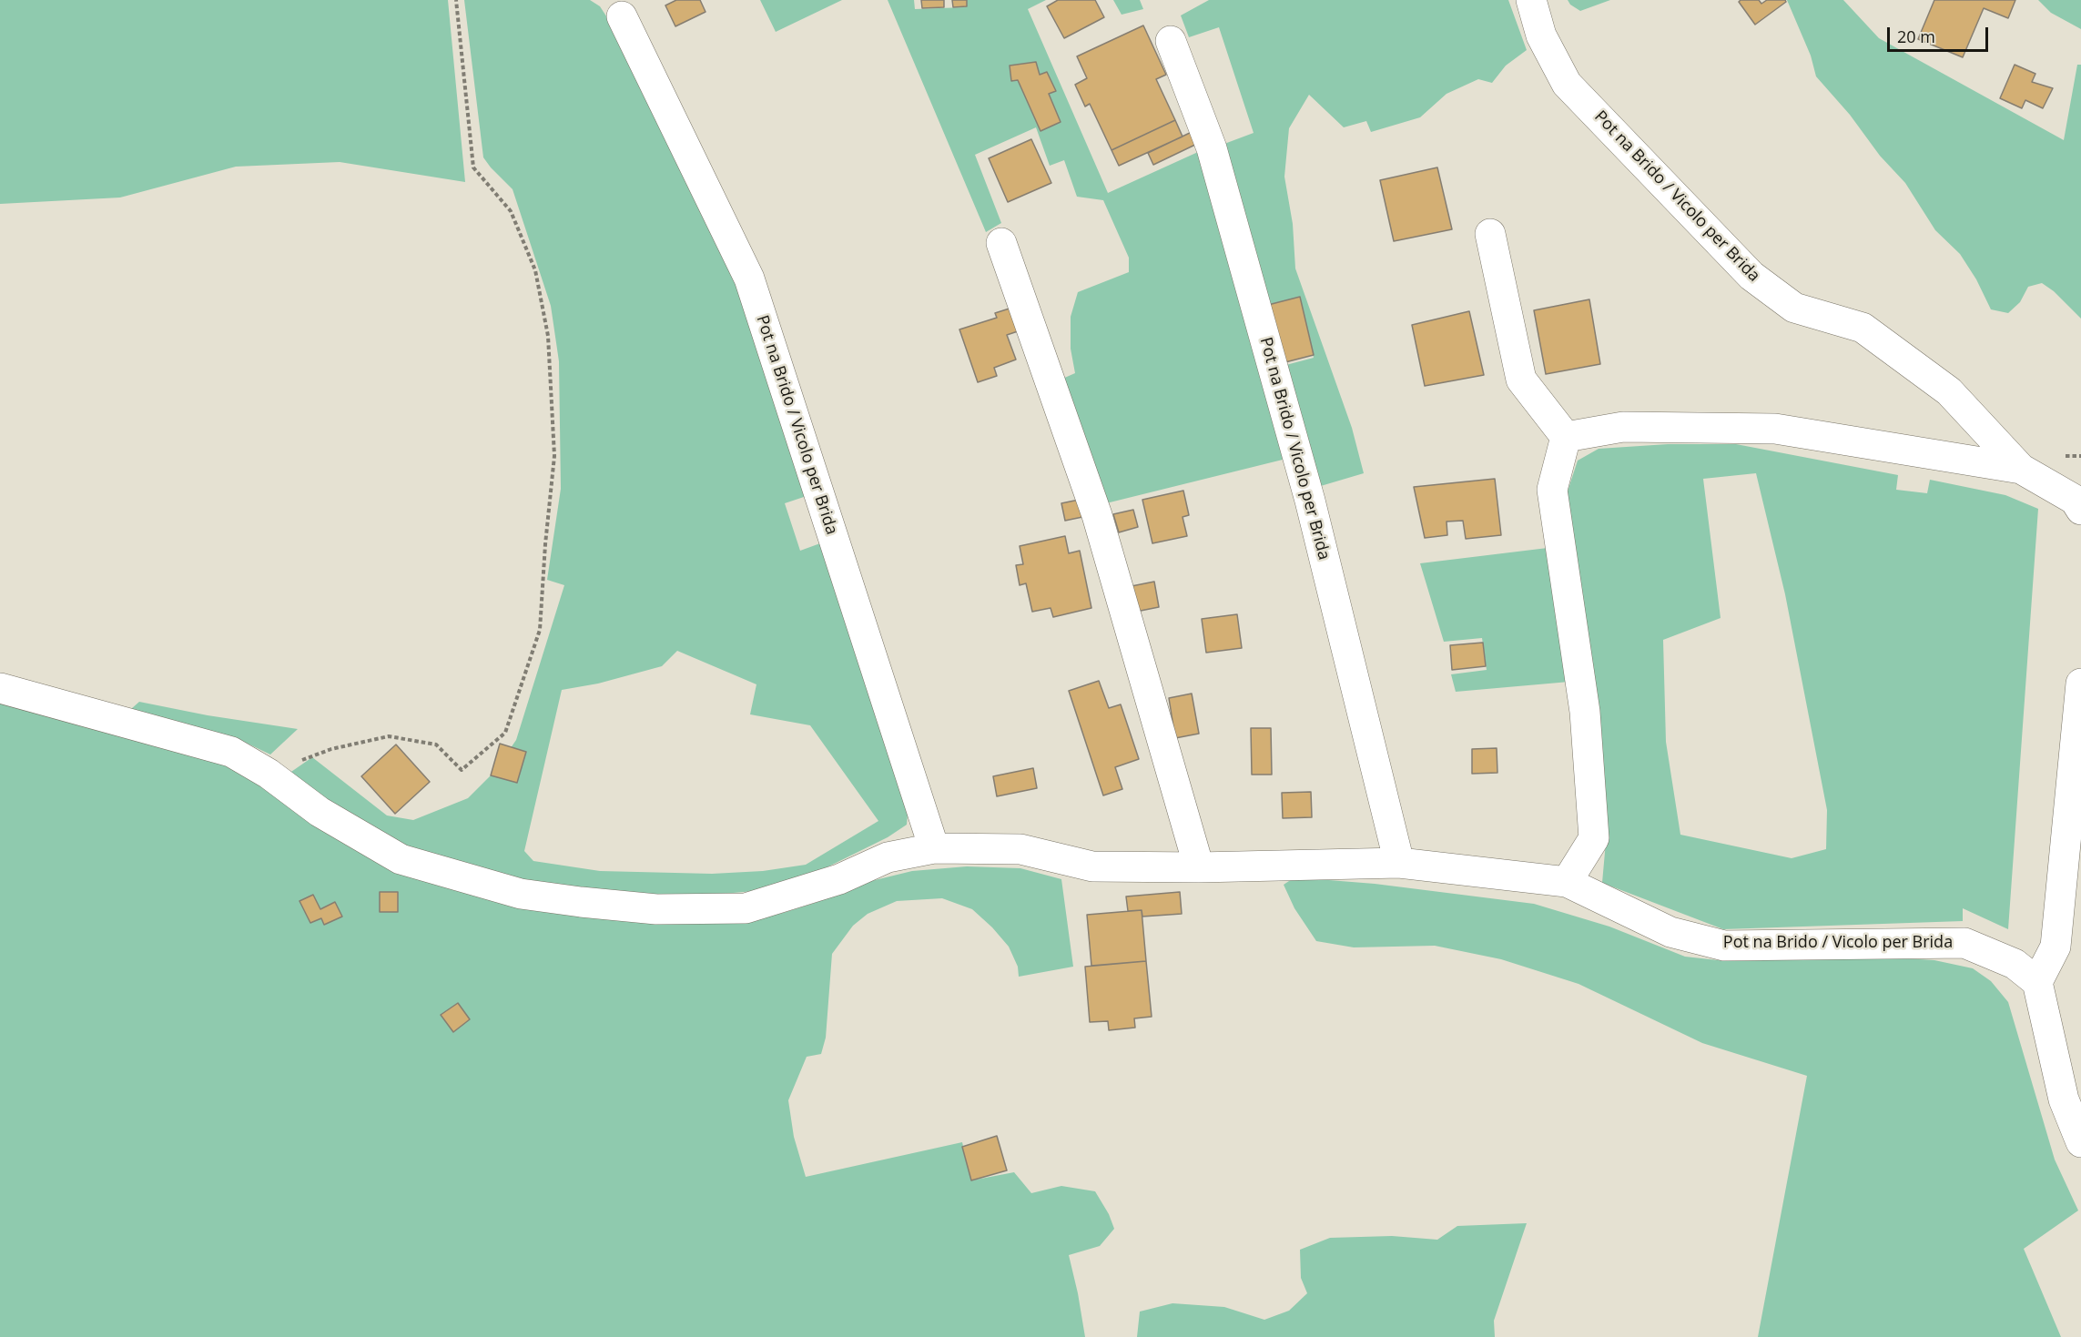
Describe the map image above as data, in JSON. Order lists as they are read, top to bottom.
{
  "streets": {
    "street": ["Pot na Brido / Vicolo per Brida"]
  },
  "scale_bar": "20 m"
}
